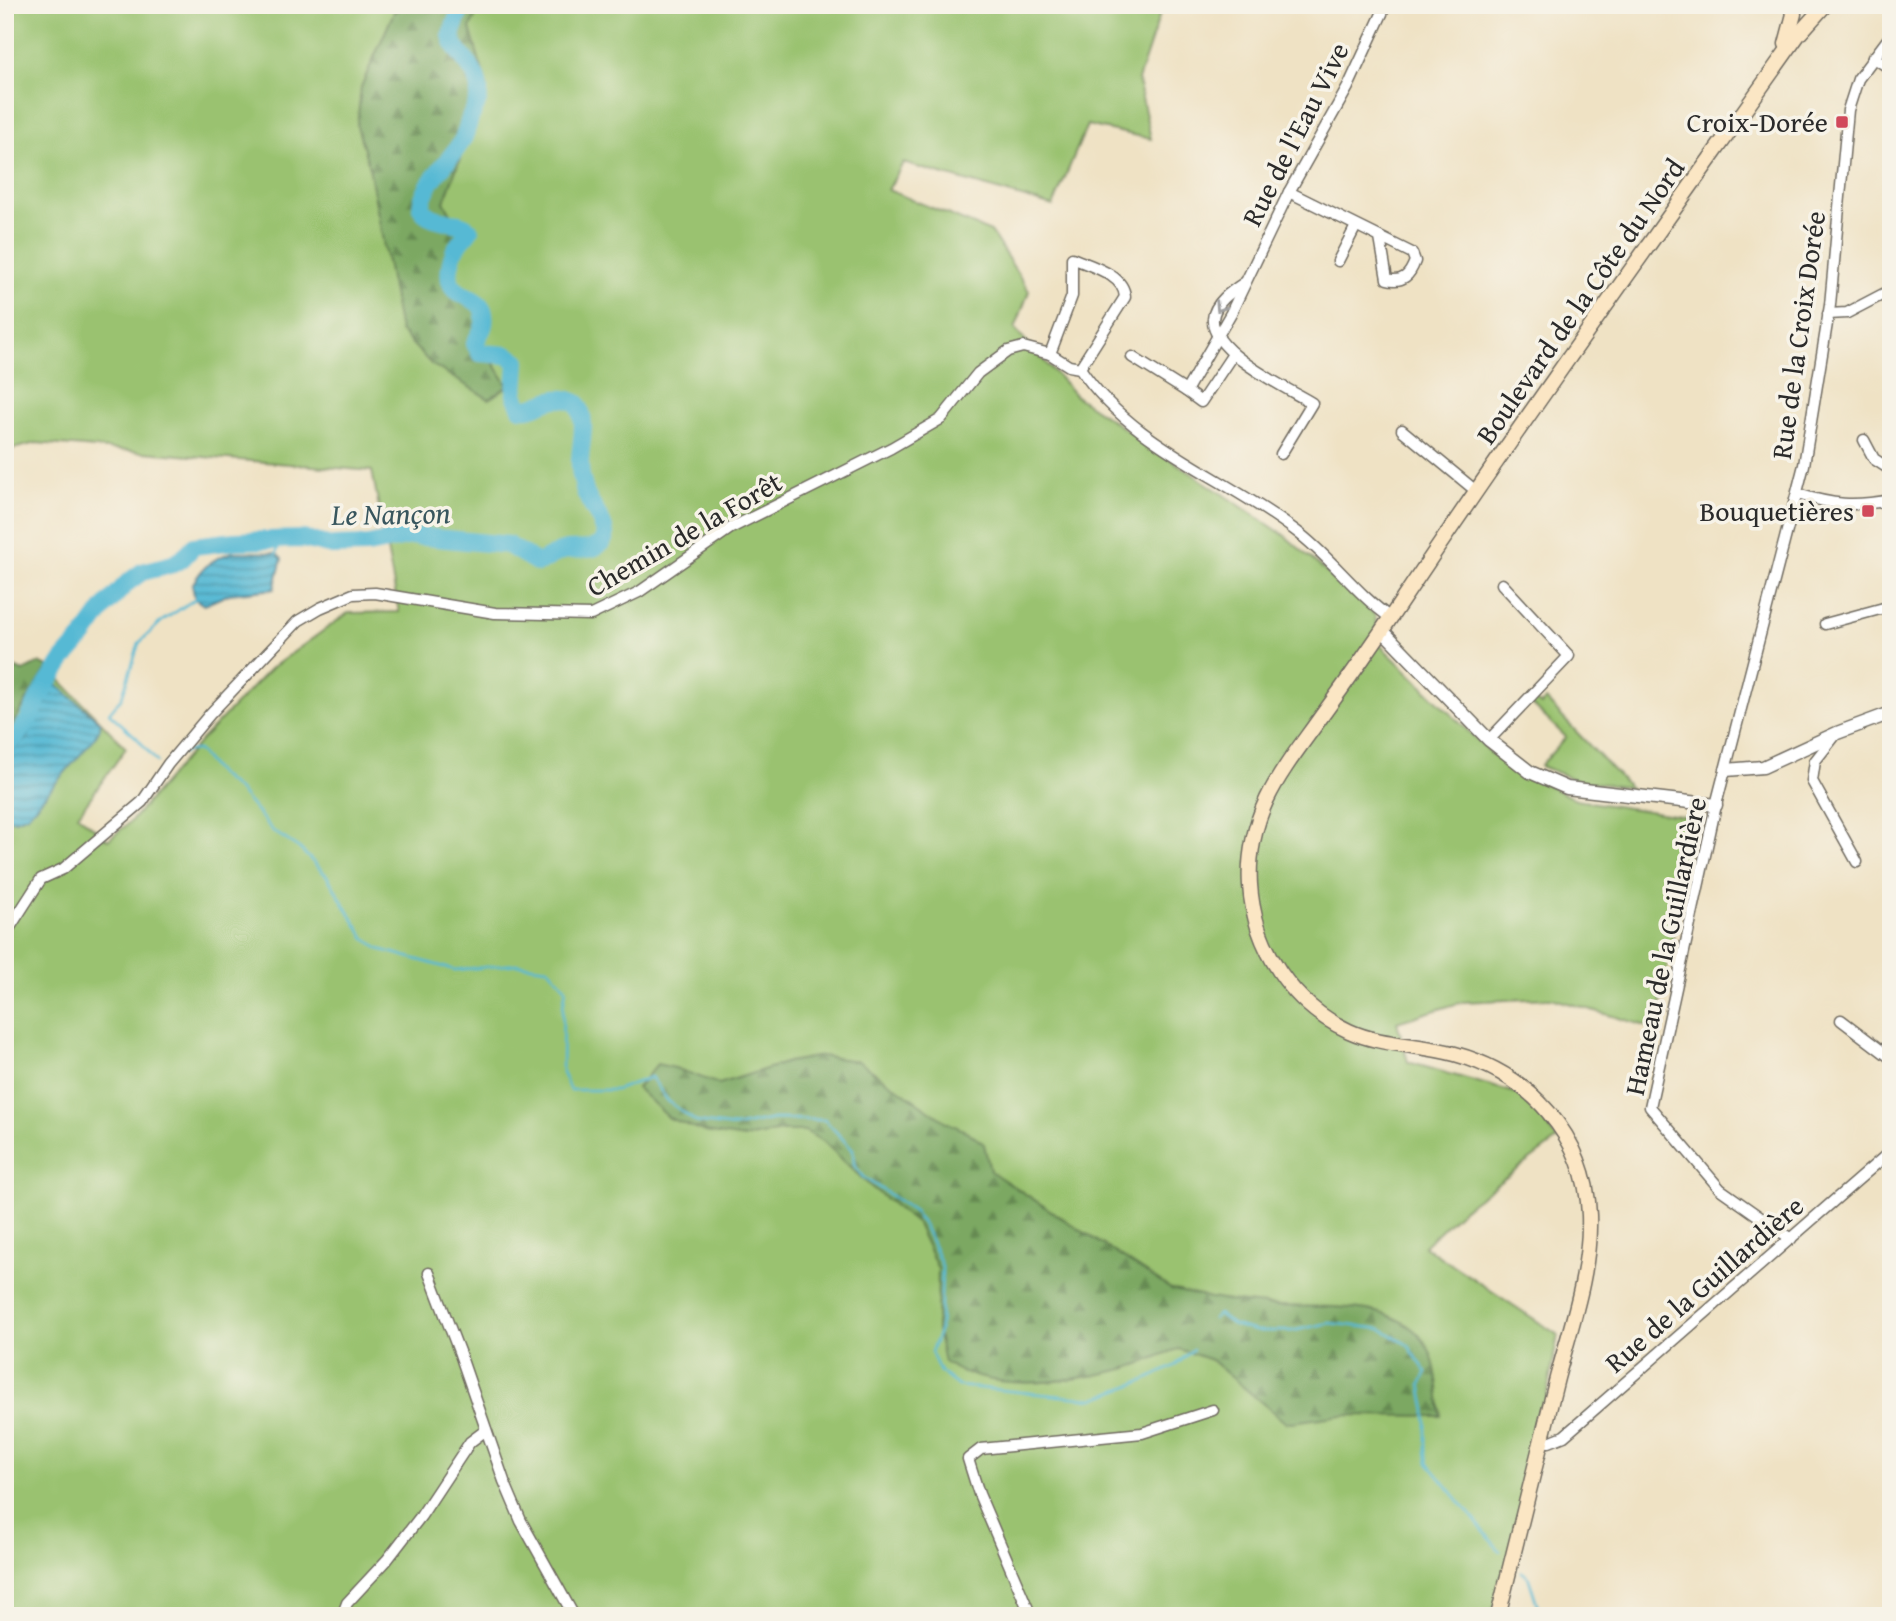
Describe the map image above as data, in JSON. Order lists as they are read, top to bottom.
{
  "streets": {
    "main road": ["Boulevard de la Côte du Nord"],
    "street": [
      "Rue de l'Eau Vive",
      "Rue de la Croix Dorée",
      "Chemin de la Forêt",
      "Hameau de la Guillardière",
      "Rue de la Guillardière"
    ]
  },
  "crossings": [
    ["Boulevard de la Côte du Nord", "Chemin de la Forêt"],
    ["Boulevard de la Côte du Nord", "Rue de la Guillardière"],
    ["Rue de la Croix Dorée", "Hameau de la Guillardière"],
    ["Hameau de la Guillardière", "Rue de la Guillardière"]
  ],
  "water": ["Le Nançon"],
  "places": {
    "transit": ["Croix-Dorée", "Bouquetières"]
  }
}
